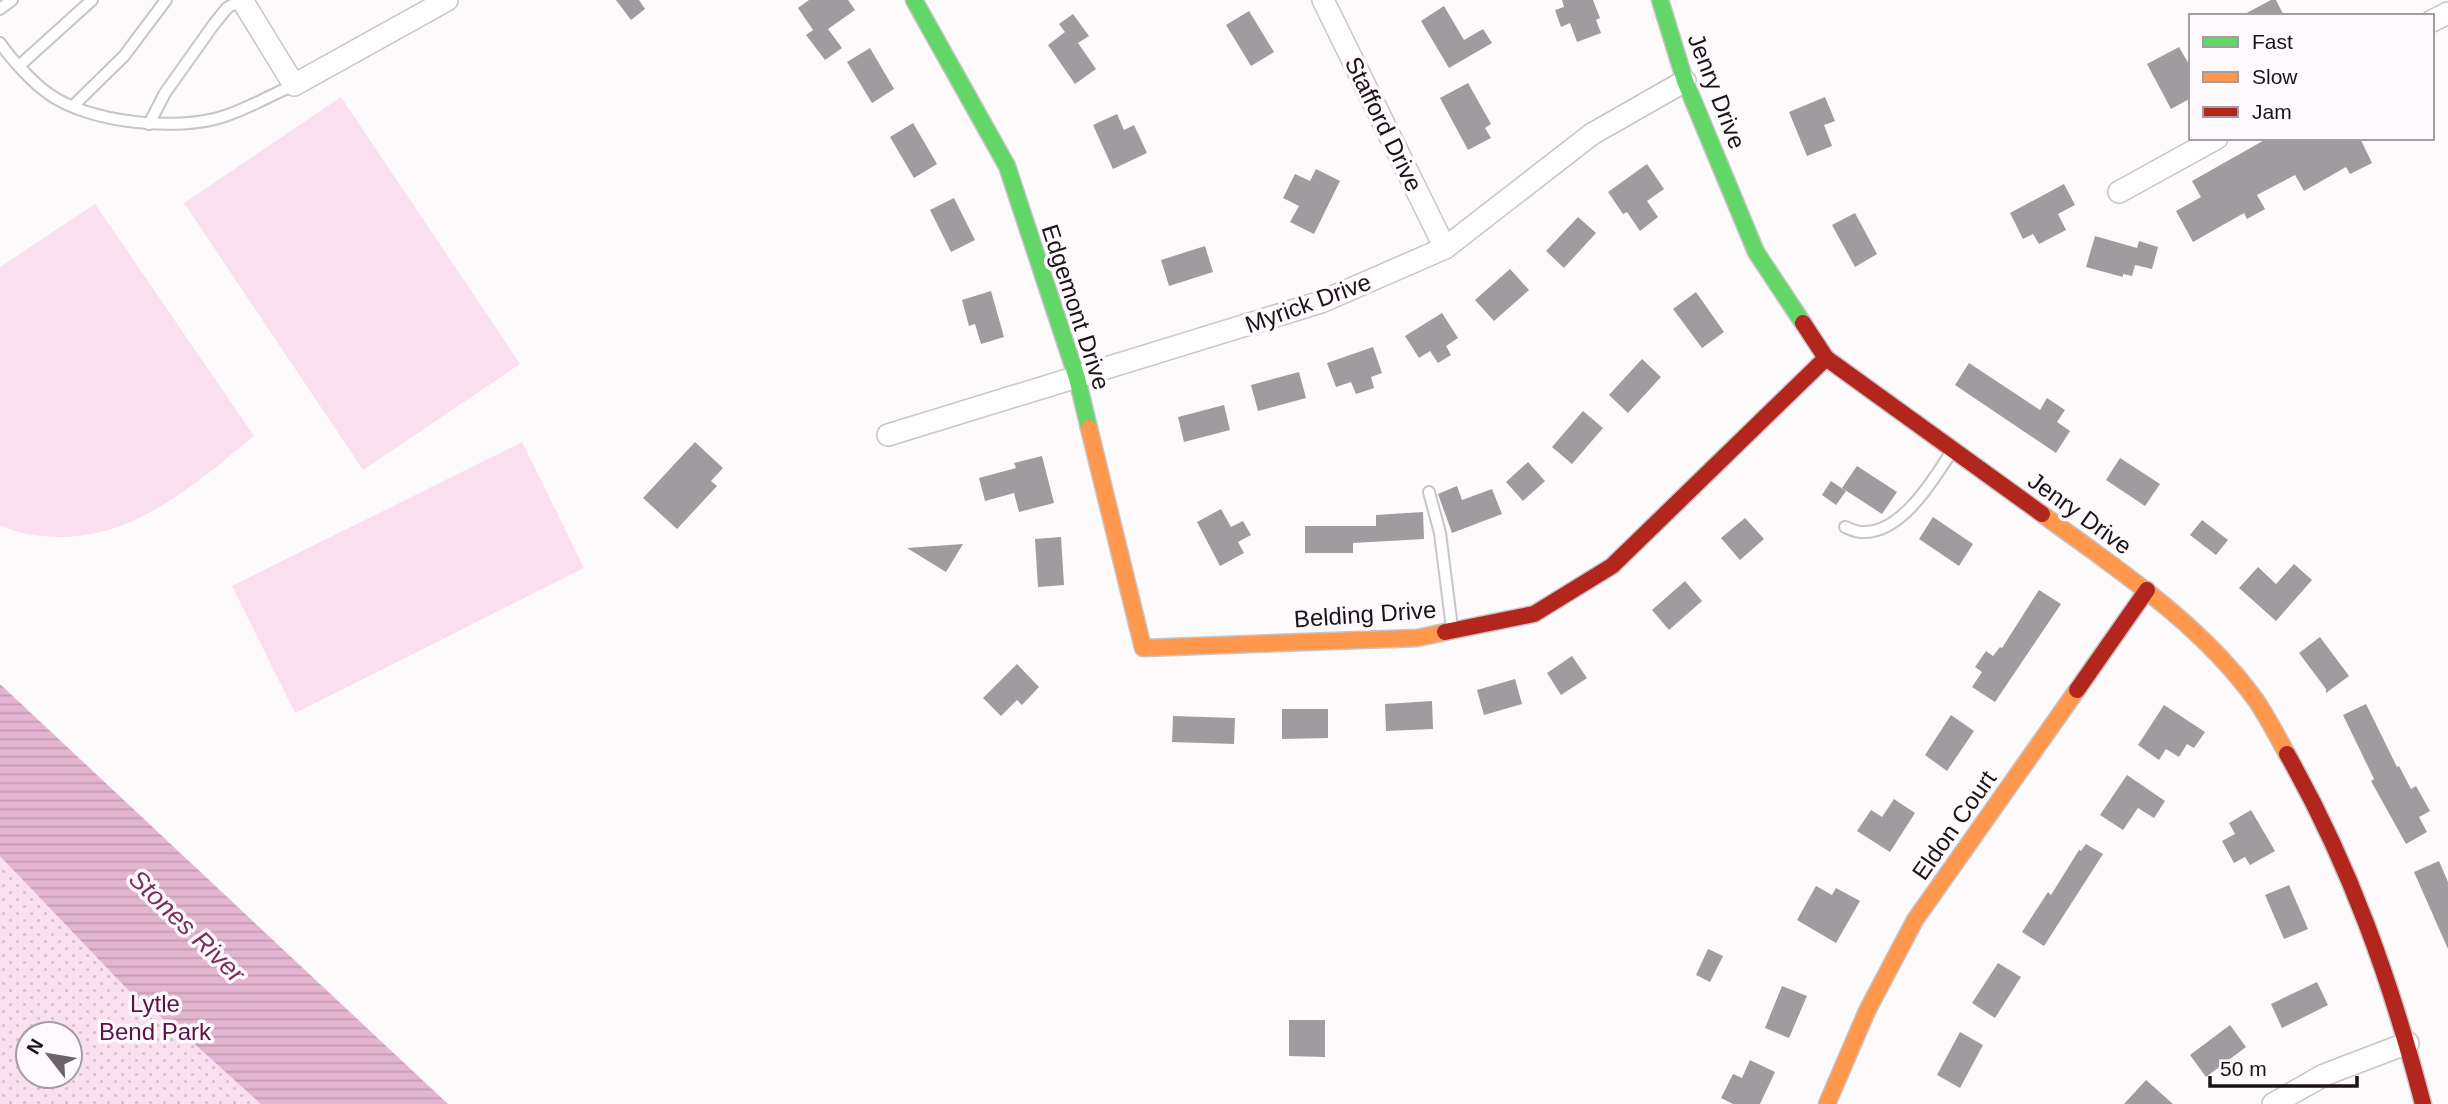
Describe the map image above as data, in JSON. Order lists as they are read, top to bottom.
{
  "streets": {
    "street": [
      "Jenry Drive",
      "Stafford Drive",
      "Myrick Drive",
      "Edgemont Drive",
      "Belding Drive",
      "Eldon Court"
    ]
  },
  "crossings": [
    ["Jenry Drive", "Myrick Drive"],
    ["Jenry Drive", "Belding Drive"],
    ["Jenry Drive", "Eldon Court"],
    ["Stafford Drive", "Myrick Drive"],
    ["Myrick Drive", "Edgemont Drive"],
    ["Edgemont Drive", "Belding Drive"]
  ],
  "water": ["Stones River"],
  "parks": ["Lytle Bend Park"],
  "legend": ["Fast", "Slow", "Jam"],
  "scale_bar": "50 m",
  "north": "top left"
}
